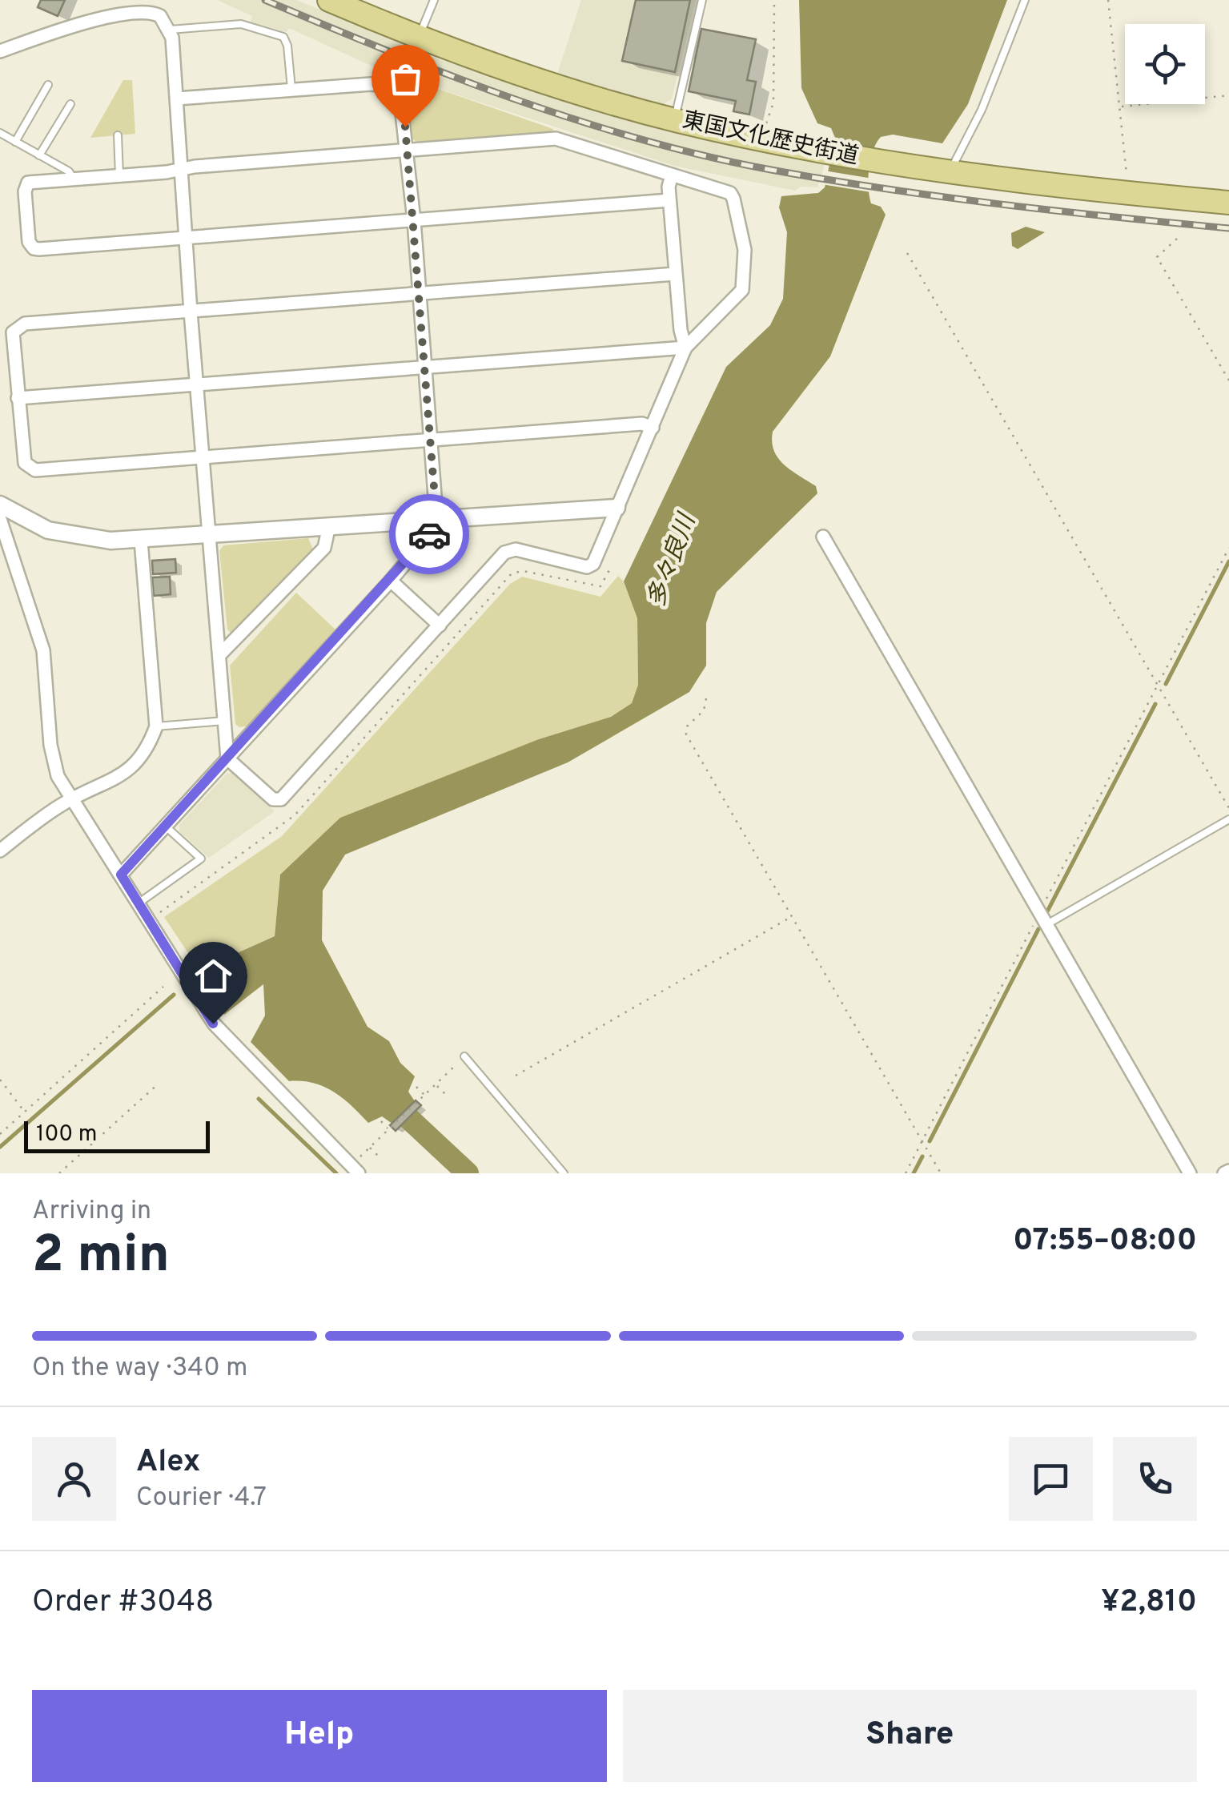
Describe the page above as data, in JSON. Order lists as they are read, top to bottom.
{
  "streets": {
    "highway": ["東国文化歴史街道"]
  },
  "water": ["多々良川"],
  "scale_bar": "100 m",
  "page": {
    "scale": "100 m",
    "heading": ["2 min", "Arriving in", "07:55–08:00"],
    "panel": [
      "Alex",
      "Courier · 4.7",
      "Order #3048",
      "¥2,810"
    ],
    "bar": "On the way · 340 m",
    "buttons": ["Help", "Share"]
  }
}
